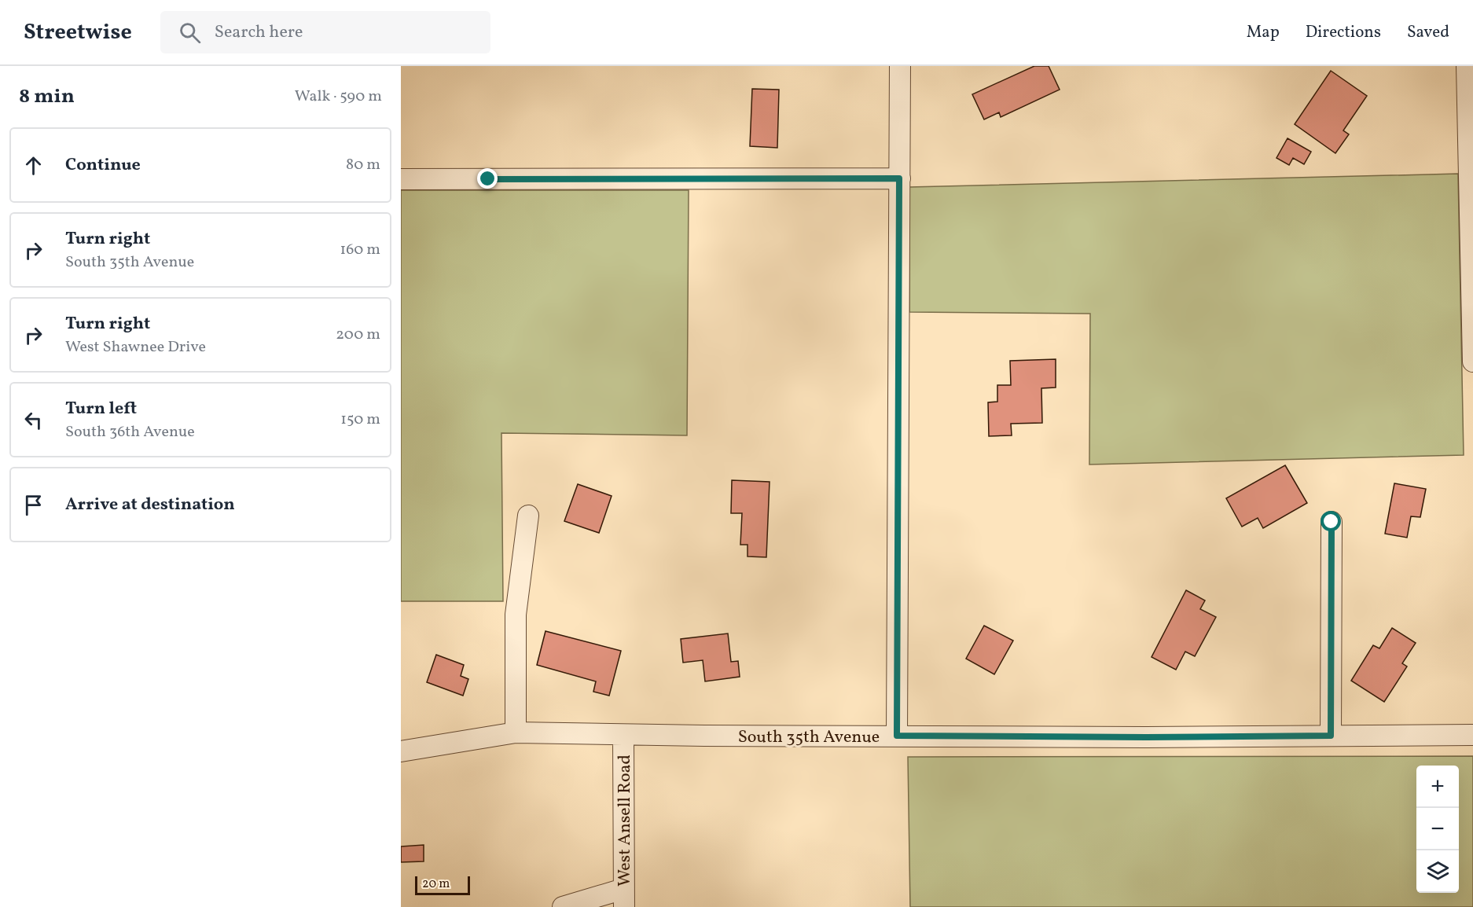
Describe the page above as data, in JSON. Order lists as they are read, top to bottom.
{
  "streets": {
    "street": ["South 35th Avenue", "West Ansell Road"]
  },
  "crossings": [
    ["South 35th Avenue", "West Ansell Road"]
  ],
  "scale_bar": "20 m",
  "page": {
    "header": "Streetwise",
    "search": "Search here",
    "nav": ["Map", "Directions", "Saved"],
    "heading": ["8 min", "Walk · 590 m"],
    "list": [
      ["Continue", "80 m"],
      ["Turn right", "South 35th Avenue", "160 m"],
      ["Turn right", "West Shawnee Drive", "200 m"],
      ["Turn left", "South 36th Avenue", "150 m"],
      "Arrive at destination"
    ],
    "map_buttons": ["+", "−"],
    "scale": "20 m"
  }
}
